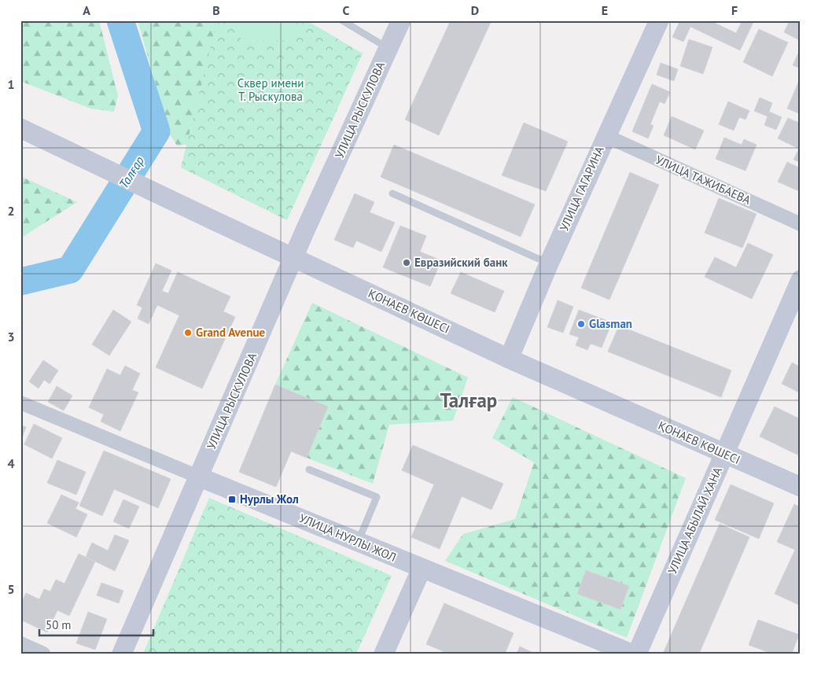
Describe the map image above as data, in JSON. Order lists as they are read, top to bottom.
{
  "streets": {
    "main road": [
      "УЛИЦА РЫСКУЛОВА",
      "УЛИЦА ГАГАРИНА",
      "ҚОНАЕВ КӨШЕСІ",
      "УЛИЦА АБЫЛАЙ ХАНА",
      "УЛИЦА НУРЛЫ ЖОЛ"
    ],
    "street": ["УЛИЦА ТАЖИБАЕВА"]
  },
  "crossings": [
    ["УЛИЦА РЫСКУЛОВА", "ҚОНАЕВ КӨШЕСІ"],
    ["УЛИЦА РЫСКУЛОВА", "УЛИЦА НУРЛЫ ЖОЛ"],
    ["УЛИЦА ТАЖИБАЕВА", "УЛИЦА ГАГАРИНА"],
    ["УЛИЦА ГАГАРИНА", "ҚОНАЕВ КӨШЕСІ"],
    ["ҚОНАЕВ КӨШЕСІ", "УЛИЦА АБЫЛАЙ ХАНА"]
  ],
  "districts": ["Талғар"],
  "water": ["Талғар"],
  "parks": ["Сквер имени Т. Рыскулова"],
  "places": {
    "other": ["Евразийский банк", "Glasman", "Grand Avenue"],
    "transit": ["Нурлы Жол"]
  },
  "scale_bar": "50 m",
  "grid": {
    "columns": [
      "A",
      "B",
      "C",
      "D",
      "E",
      "F"
    ],
    "rows": [
      "1",
      "2",
      "3",
      "4",
      "5"
    ]
  }
}
